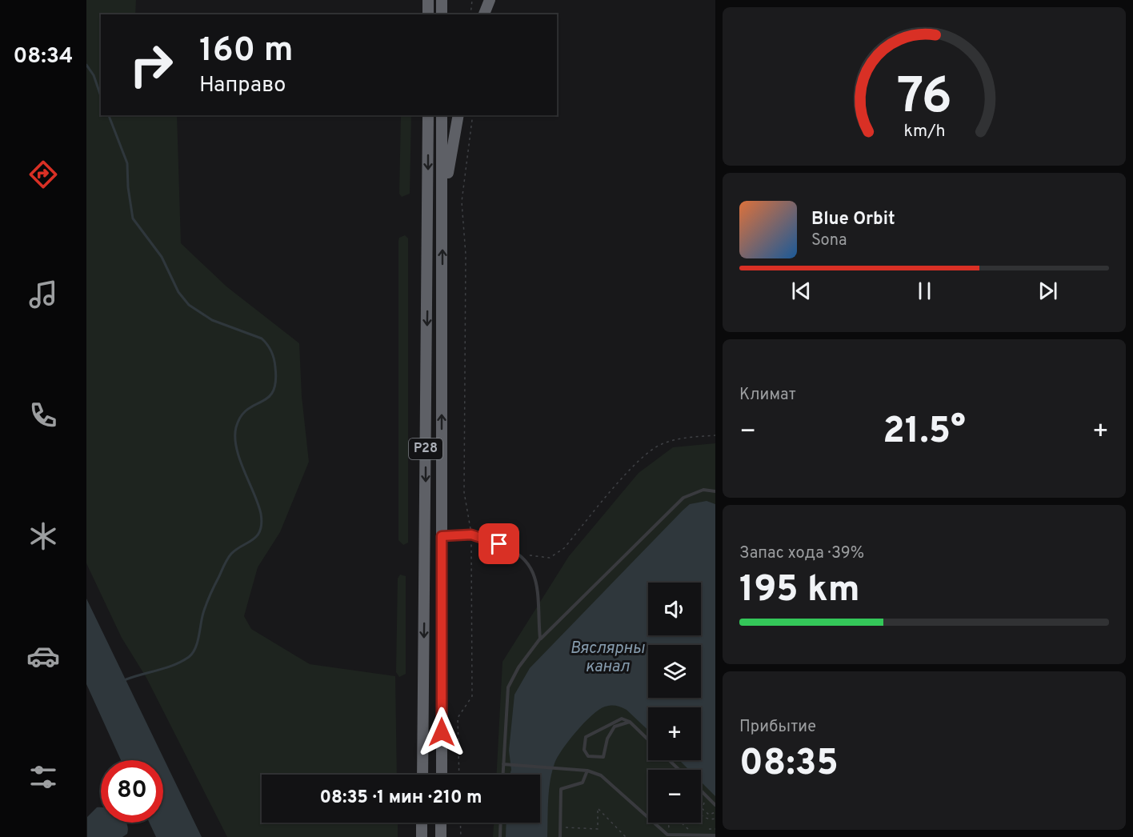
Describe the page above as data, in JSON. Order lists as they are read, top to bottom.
{
  "streets": {
    "highway": ["Р28"]
  },
  "water": ["Вяслярны канал"],
  "page": {
    "tabs": "08:34",
    "turn": ["160 m", "Направо"],
    "song": ["Blue Orbit", "Sona"],
    "tile": [
      "Климат",
      ["Запас хода · 39%", "195 km"],
      ["Прибытие", "08:35"]
    ],
    "heat": ["−", "21.5°", "+"],
    "map_buttons": ["+", "−"],
    "limit": "80",
    "trip": "08:35 · 1 мин · 210 m",
    "gauge": ["76", "km/h"]
  }
}
